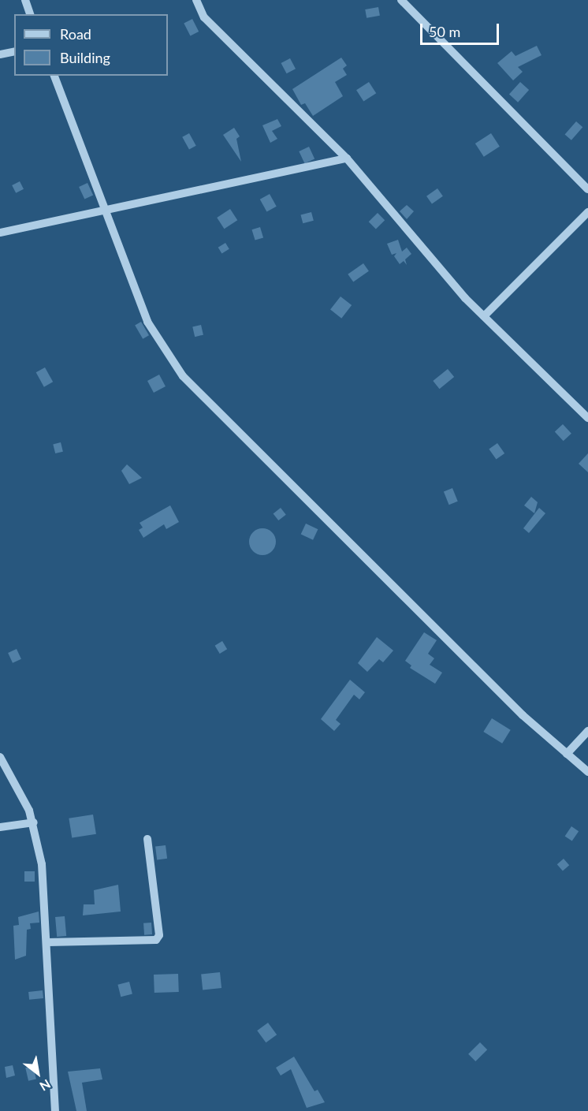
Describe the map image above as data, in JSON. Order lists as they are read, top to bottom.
{
  "legend": ["Road", "Building"],
  "scale_bar": "50 m",
  "north": "bottom right"
}
